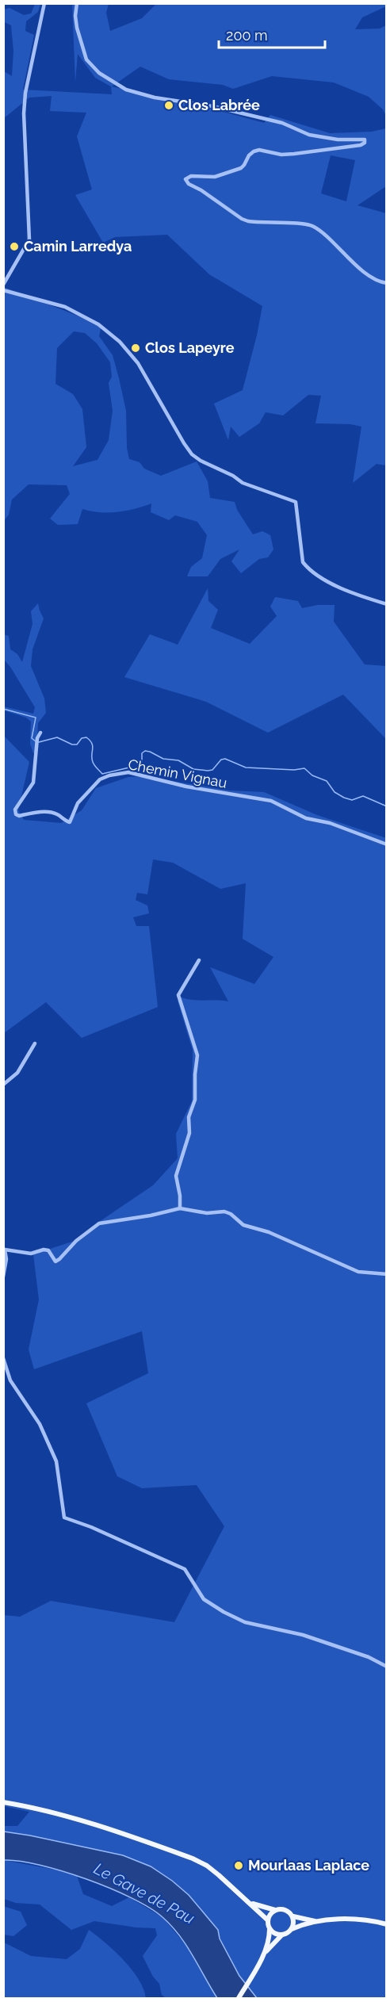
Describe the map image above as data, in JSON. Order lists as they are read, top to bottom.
{
  "streets": {
    "street": ["Chemin Vignau"]
  },
  "water": ["Le Gave de Pau"],
  "places": [
    "Clos Labrée",
    "Camin Larredya",
    "Clos Lapeyre",
    "Mourlaas Laplace"
  ],
  "scale_bar": "200 m"
}
